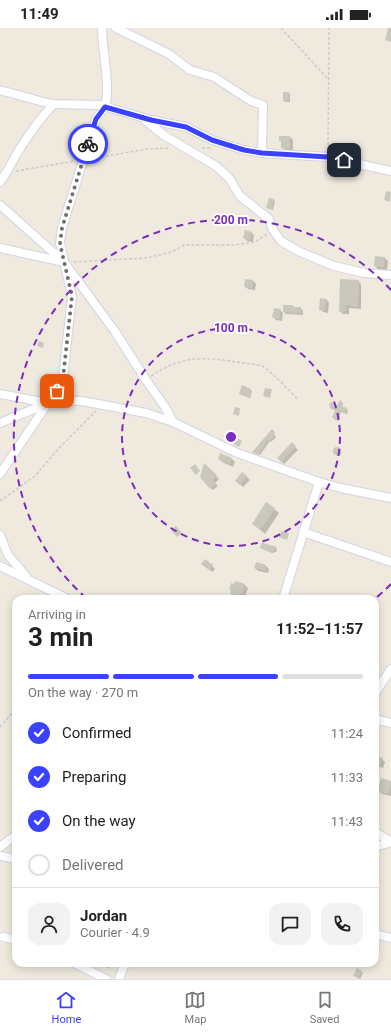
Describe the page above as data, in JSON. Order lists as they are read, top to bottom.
{
  "page": {
    "status": "11:49",
    "heading": ["3 min", "Arriving in", "11:52–11:57"],
    "panel": ["Jordan", "Courier · 4.9"],
    "bar": "On the way · 270 m",
    "list": [
      ["Confirmed", "11:24"],
      ["Preparing", "11:33"],
      ["On the way", "11:43"],
      "Delivered"
    ],
    "tabs": ["Home", "Map", "Saved"]
  },
  "rings": ["200 m", "100 m"]
}
